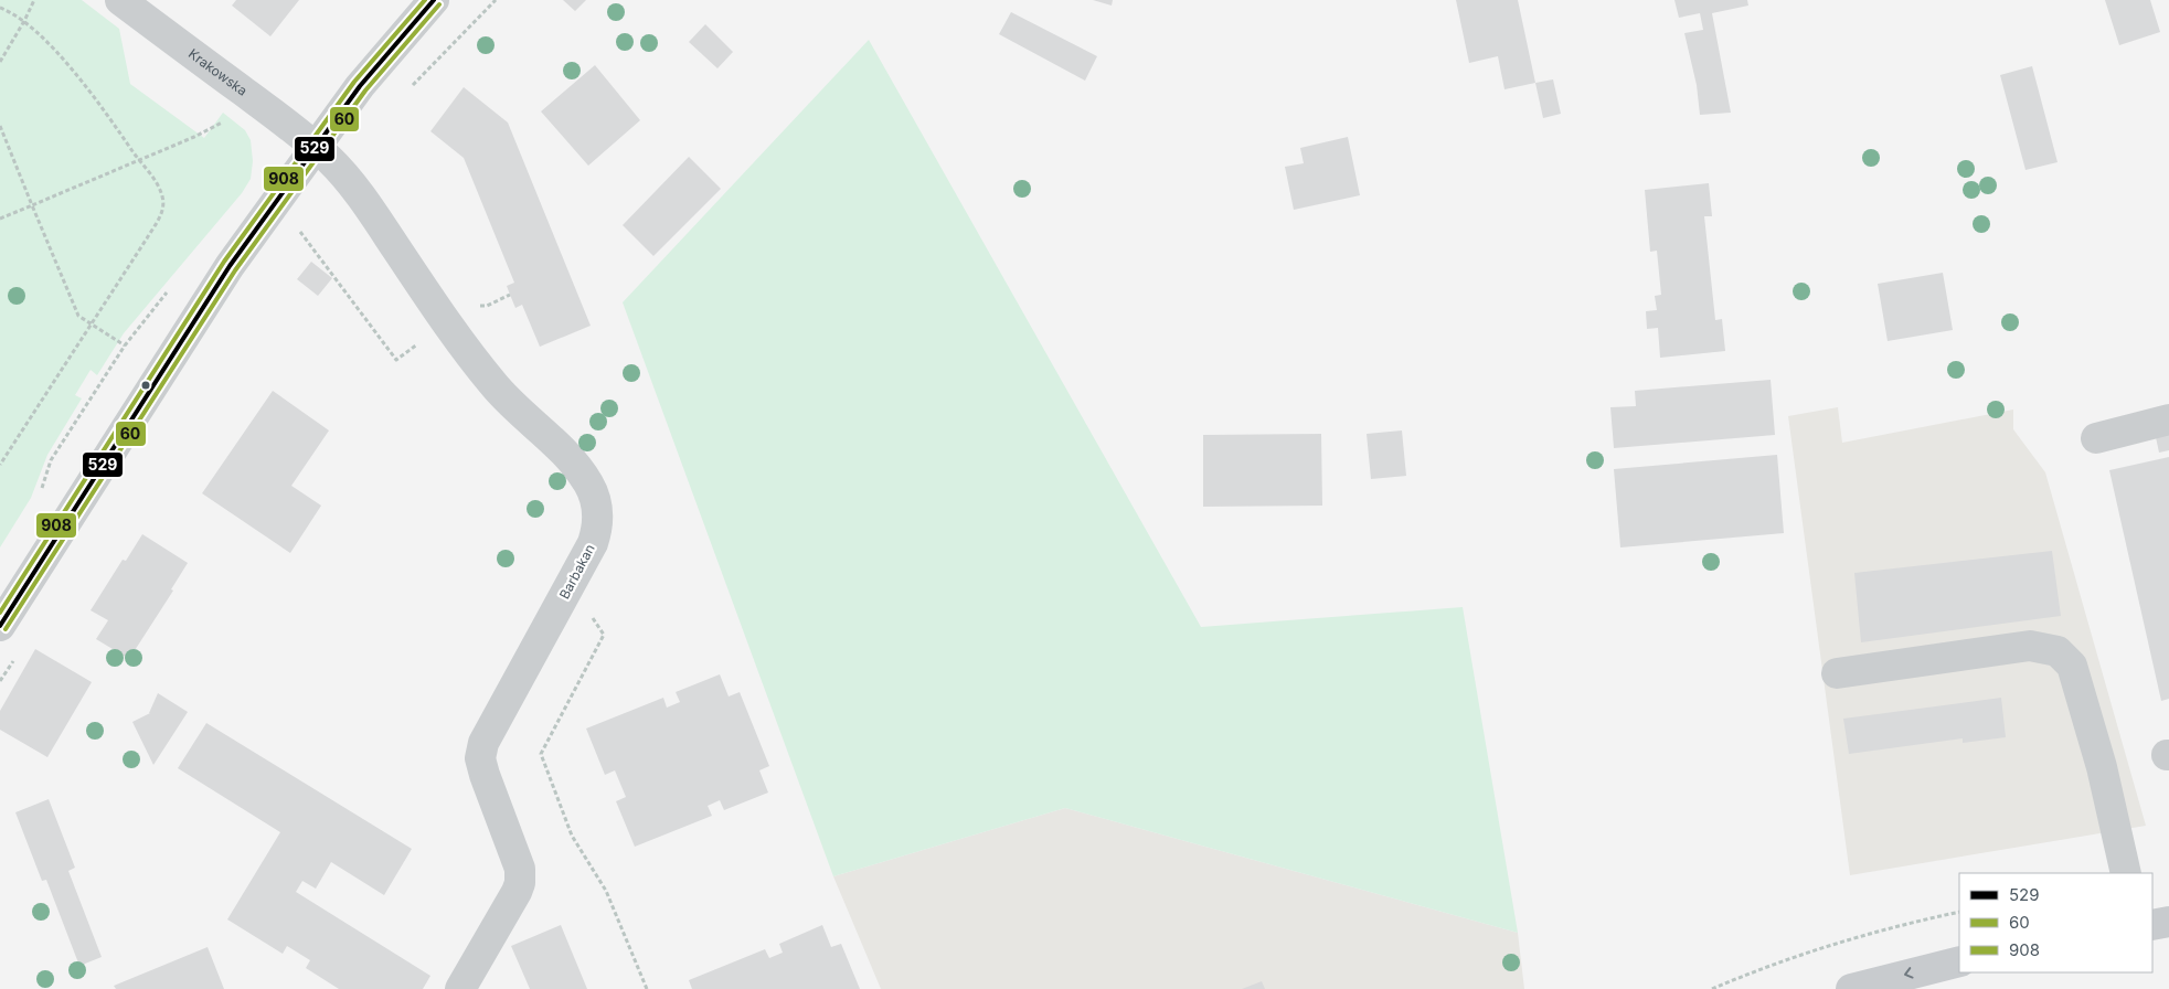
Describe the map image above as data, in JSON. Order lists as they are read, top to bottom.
{
  "streets": {
    "street": ["Krakowska", "Barbakan"]
  },
  "crossings": [
    ["Krakowska", "Barbakan"]
  ],
  "lines": ["transit line 529", "transit line 908", "transit line 60"],
  "legend": ["529", "60", "908"]
}
